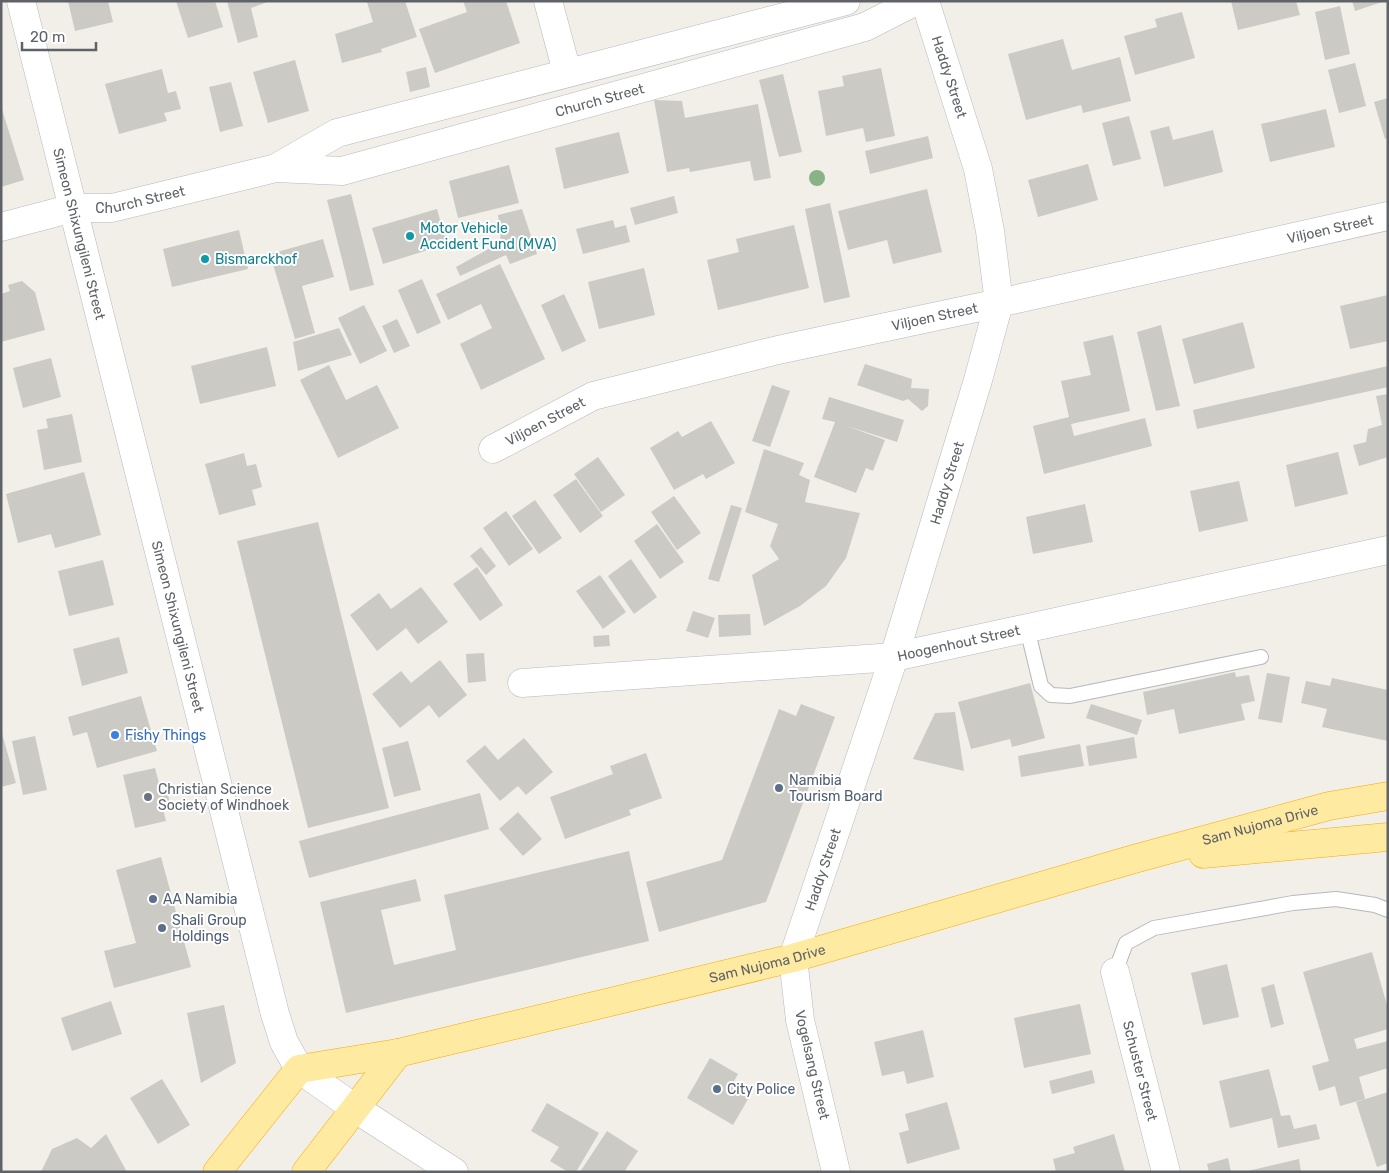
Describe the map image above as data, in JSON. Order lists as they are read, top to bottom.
{
  "streets": {
    "highway": ["Sam Nujoma Drive"],
    "street": [
      "Haddy Street",
      "Church Street",
      "Viljoen Street",
      "Simeon Shixungileni Street",
      "Hoogenhout Street",
      "Vogelsang Street",
      "Schuster Street"
    ]
  },
  "crossings": [
    ["Haddy Street", "Viljoen Street"],
    ["Haddy Street", "Hoogenhout Street"],
    ["Haddy Street", "Sam Nujoma Drive"],
    ["Haddy Street", "Vogelsang Street"],
    ["Church Street", "Simeon Shixungileni Street"],
    ["Simeon Shixungileni Street", "Sam Nujoma Drive"],
    ["Sam Nujoma Drive", "Vogelsang Street"]
  ],
  "places": [
    "Motor Vehicle Accident Fund (MVA)",
    "Bismarckhof",
    "Fishy Things",
    "Namibia Tourism Board",
    "Christian Science Society of Windhoek",
    "AA Namibia",
    "Shali Group Holdings",
    "City Police"
  ],
  "scale_bar": "20 m"
}
